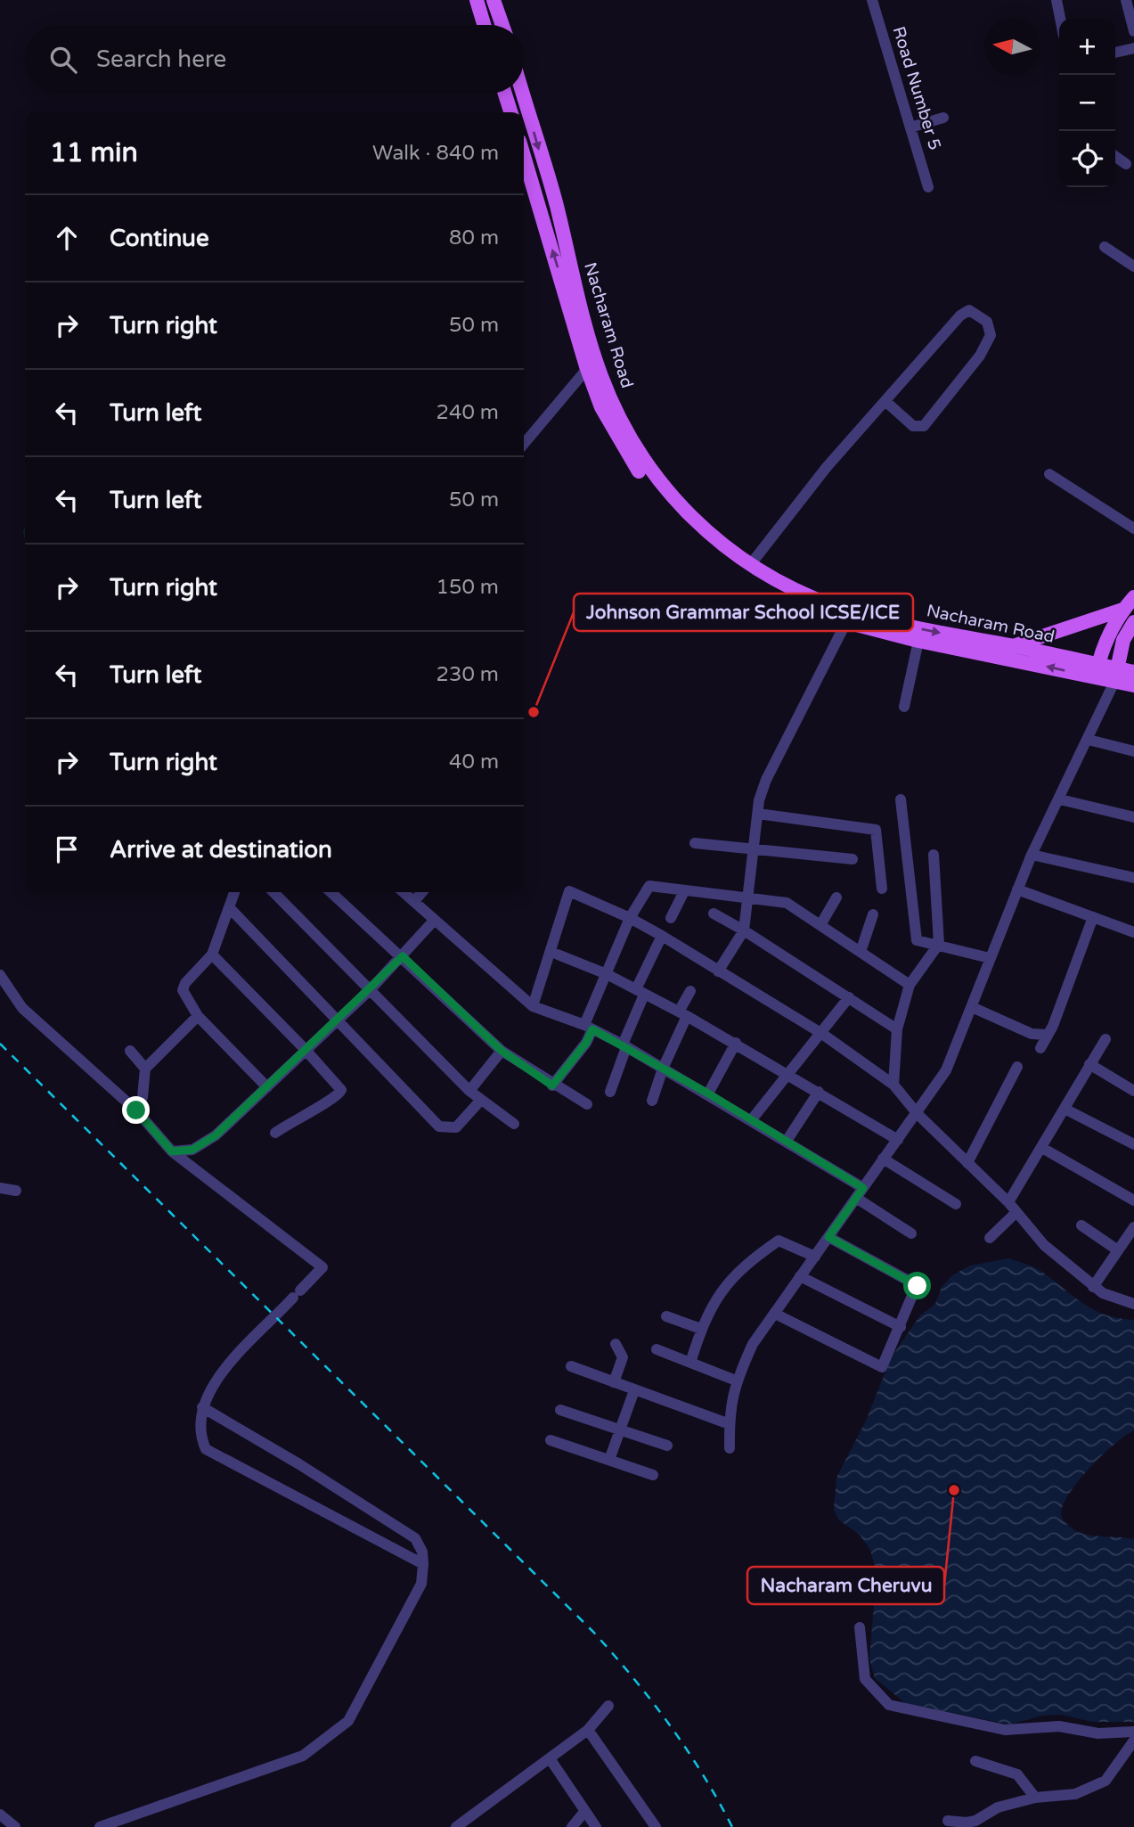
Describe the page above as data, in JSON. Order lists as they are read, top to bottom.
{
  "streets": {
    "main road": ["Nacharam Road"],
    "street": ["Road Number 5"]
  },
  "places": ["Johnson Grammar School ICSE/ICE", "Nacharam Cheruvu"],
  "north": "left",
  "page": {
    "map_buttons": ["+", "−"],
    "search": "Search here",
    "heading": ["11 min", "Walk · 840 m"],
    "list": [
      ["Continue", "80 m"],
      ["Turn right", "50 m"],
      ["Turn left", "240 m"],
      ["Turn left", "50 m"],
      ["Turn right", "150 m"],
      ["Turn left", "230 m"],
      ["Turn right", "40 m"],
      "Arrive at destination"
    ]
  }
}
